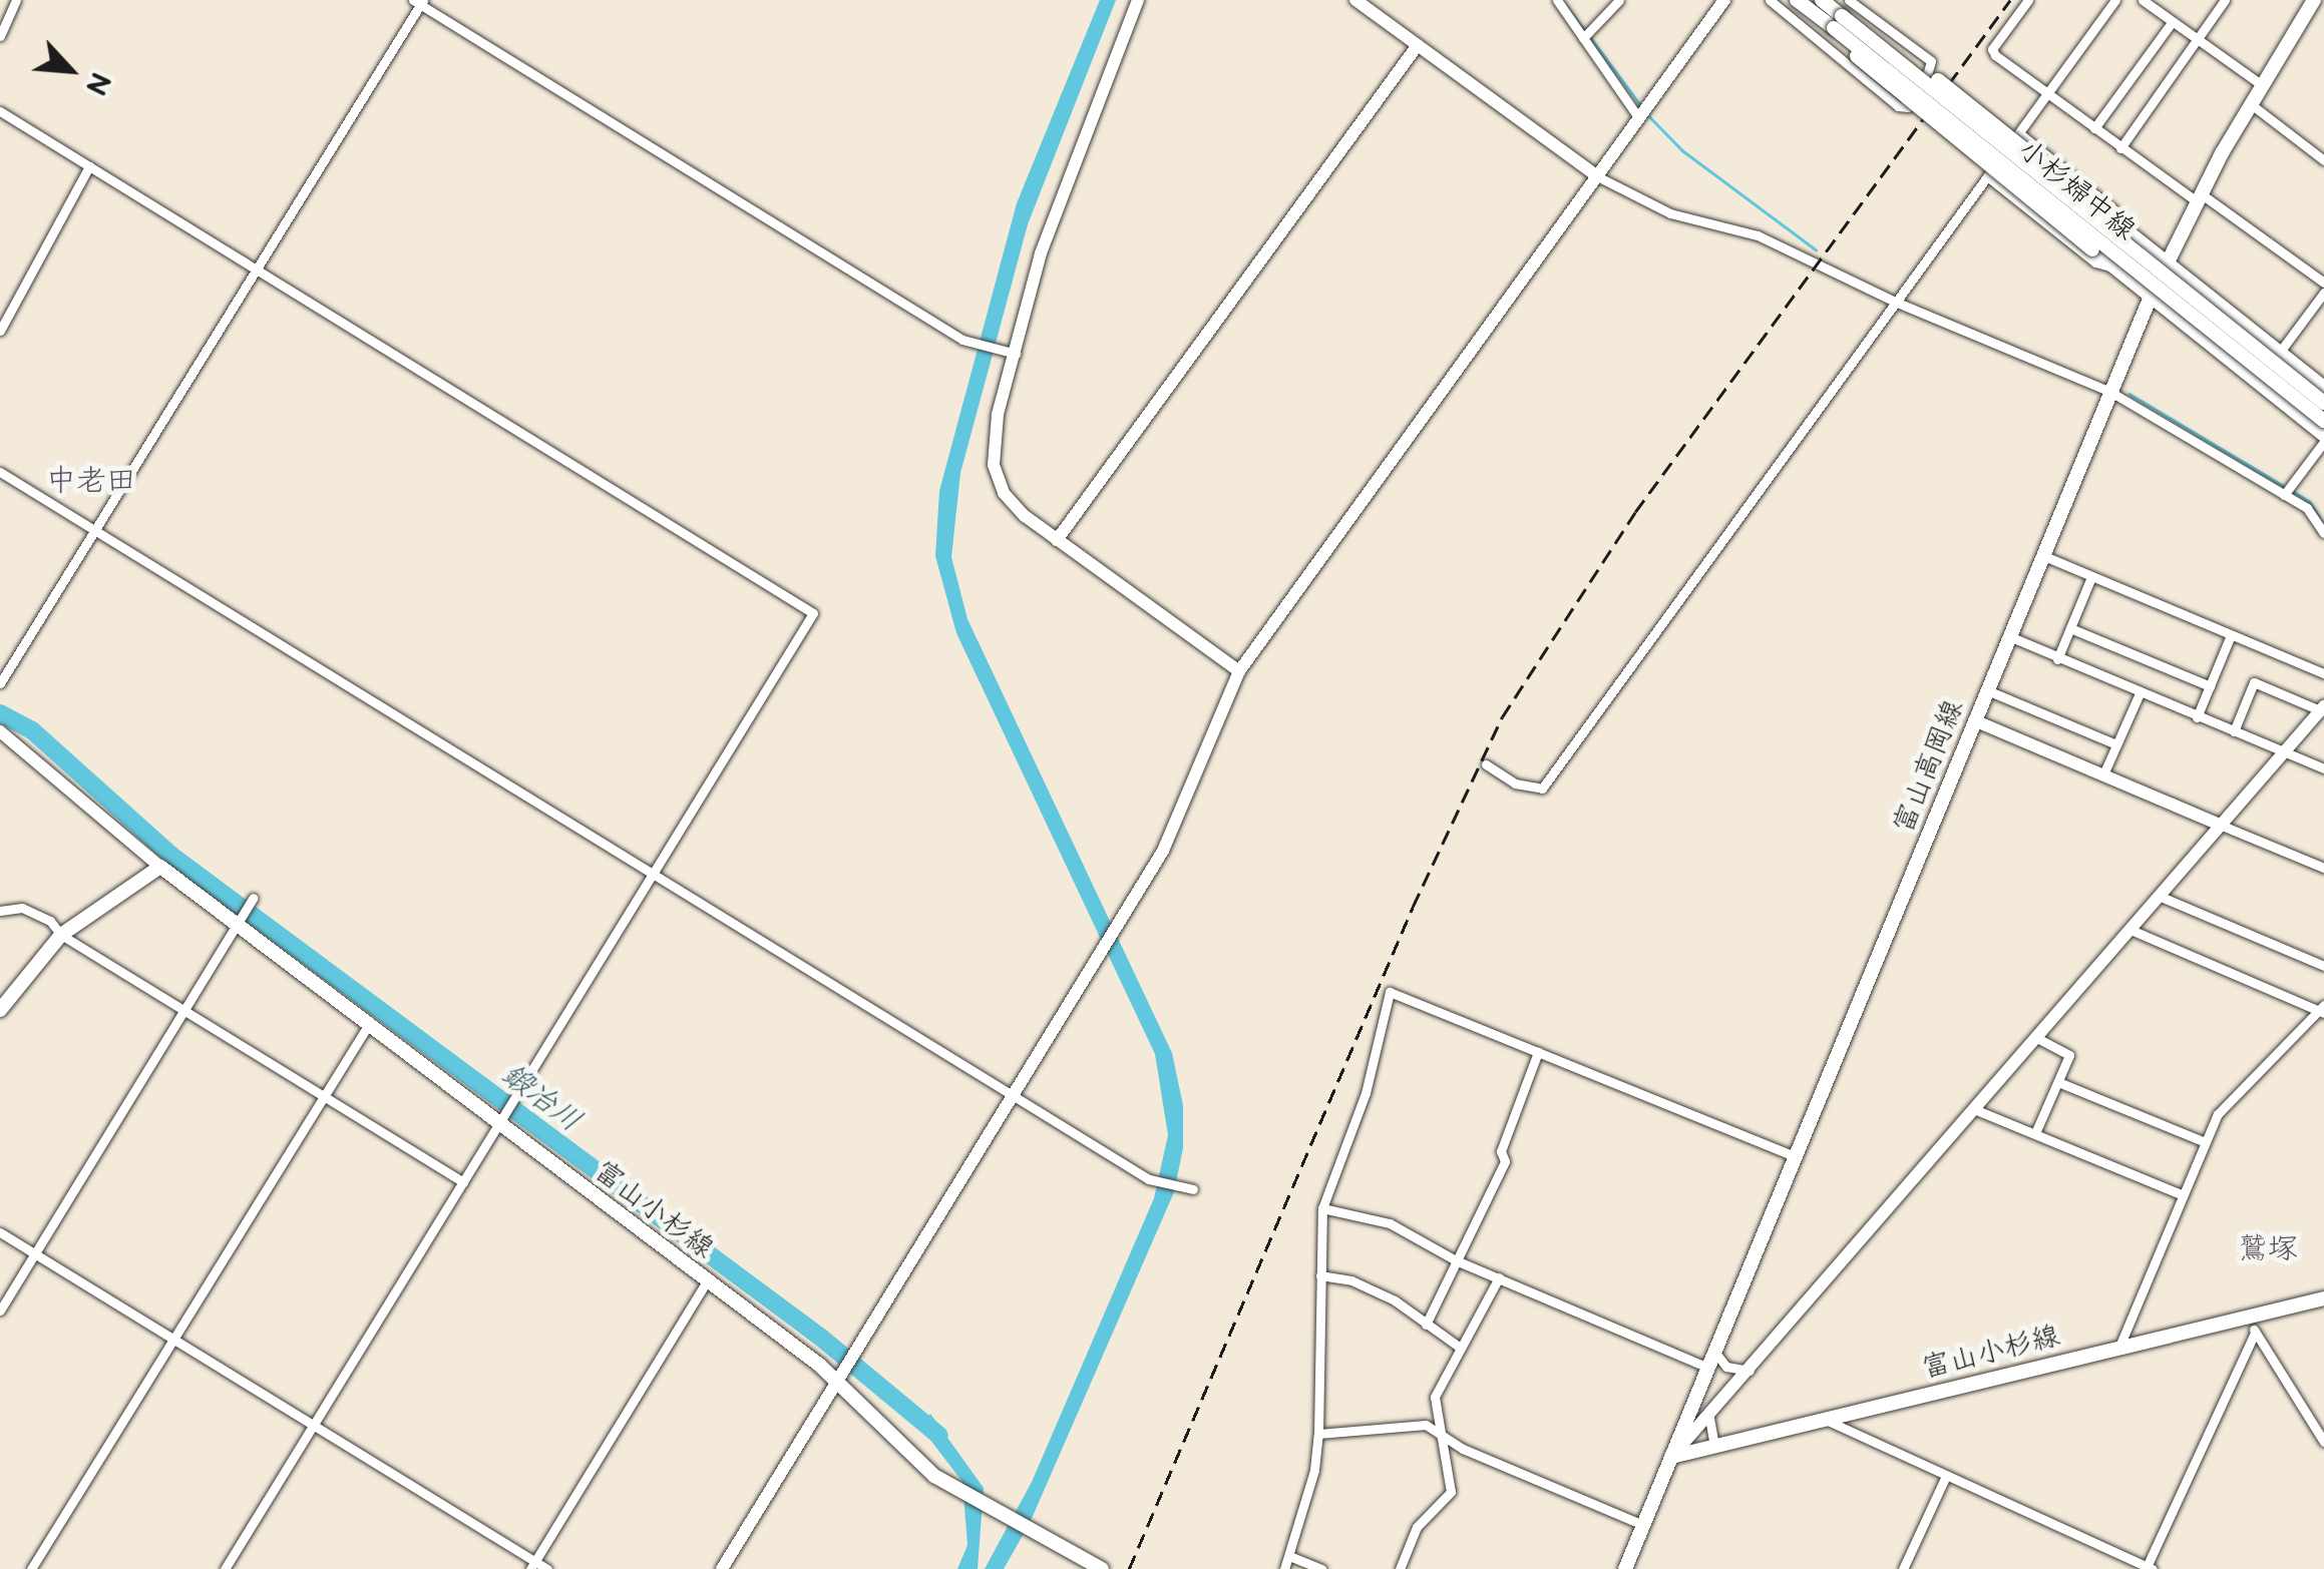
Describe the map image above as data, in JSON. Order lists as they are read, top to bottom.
{
  "streets": {
    "main road": ["小杉婦中線", "富山高岡線", "富山小杉線"]
  },
  "crossings": [
    ["富山高岡線", "富山小杉線"]
  ],
  "districts": ["中老田", "鷲塚"],
  "water": ["鍛冶川"],
  "north": "bottom right"
}
